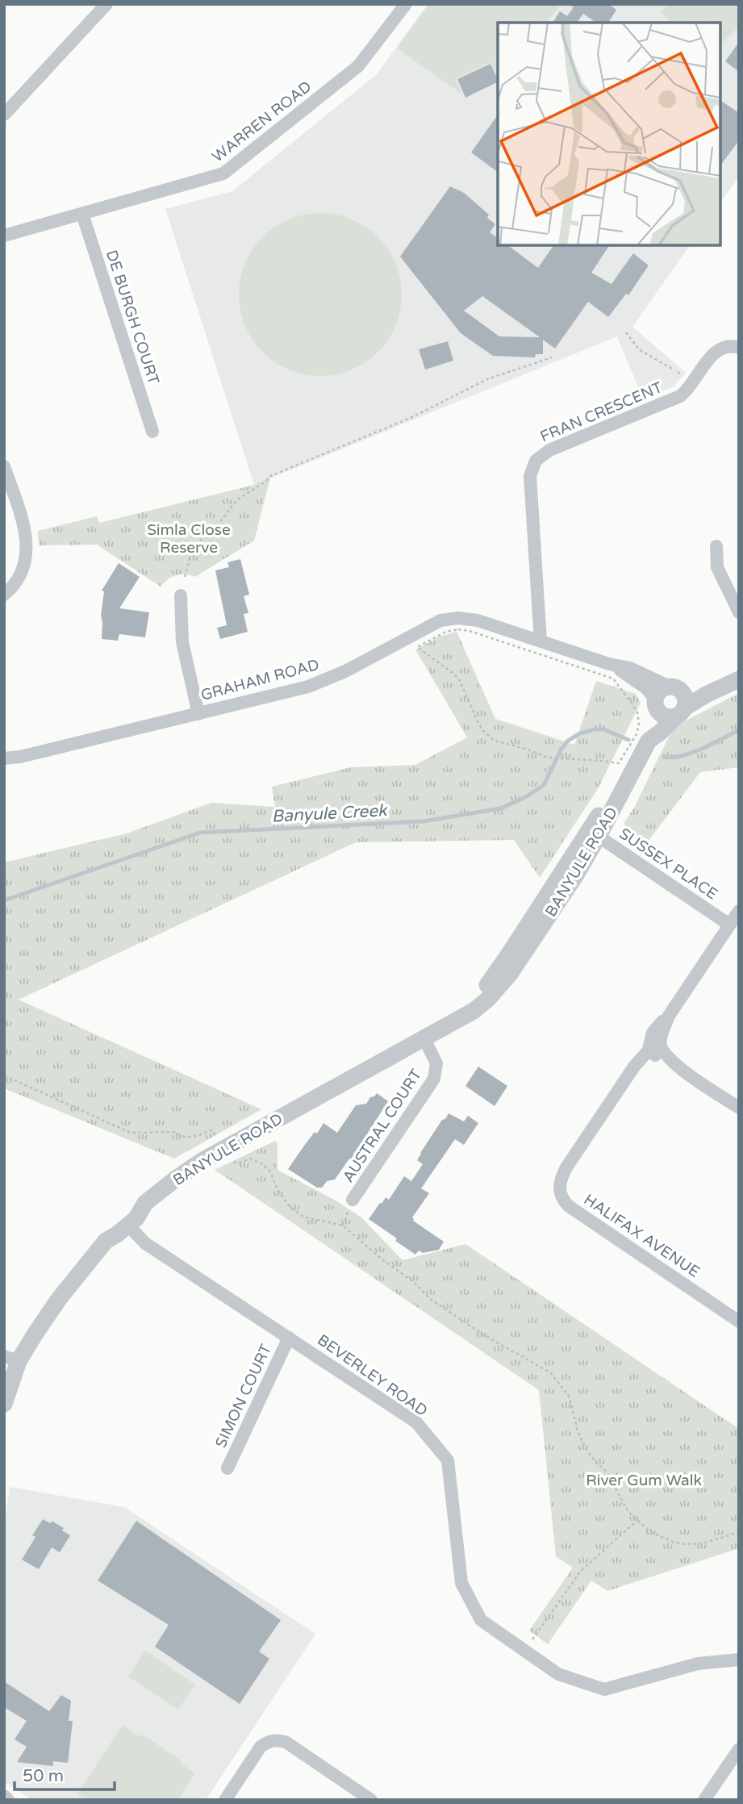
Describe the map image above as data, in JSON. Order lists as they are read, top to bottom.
{
  "streets": {
    "street": [
      "WARREN ROAD",
      "DE BURGH COURT",
      "FRAN CRESCENT",
      "GRAHAM ROAD",
      "BANYULE ROAD",
      "SUSSEX PLACE",
      "AUSTRAL COURT",
      "HALIFAX AVENUE",
      "BEVERLEY ROAD",
      "SIMON COURT"
    ]
  },
  "crossings": [
    ["WARREN ROAD", "DE BURGH COURT"],
    ["FRAN CRESCENT", "GRAHAM ROAD"],
    ["GRAHAM ROAD", "BANYULE ROAD"],
    ["BANYULE ROAD", "SUSSEX PLACE"],
    ["BANYULE ROAD", "AUSTRAL COURT"],
    ["BANYULE ROAD", "BEVERLEY ROAD"],
    ["SUSSEX PLACE", "HALIFAX AVENUE"],
    ["BEVERLEY ROAD", "SIMON COURT"]
  ],
  "water": ["Banyule Creek"],
  "parks": ["Simla Close Reserve", "River Gum Walk"],
  "scale_bar": "50 m"
}
